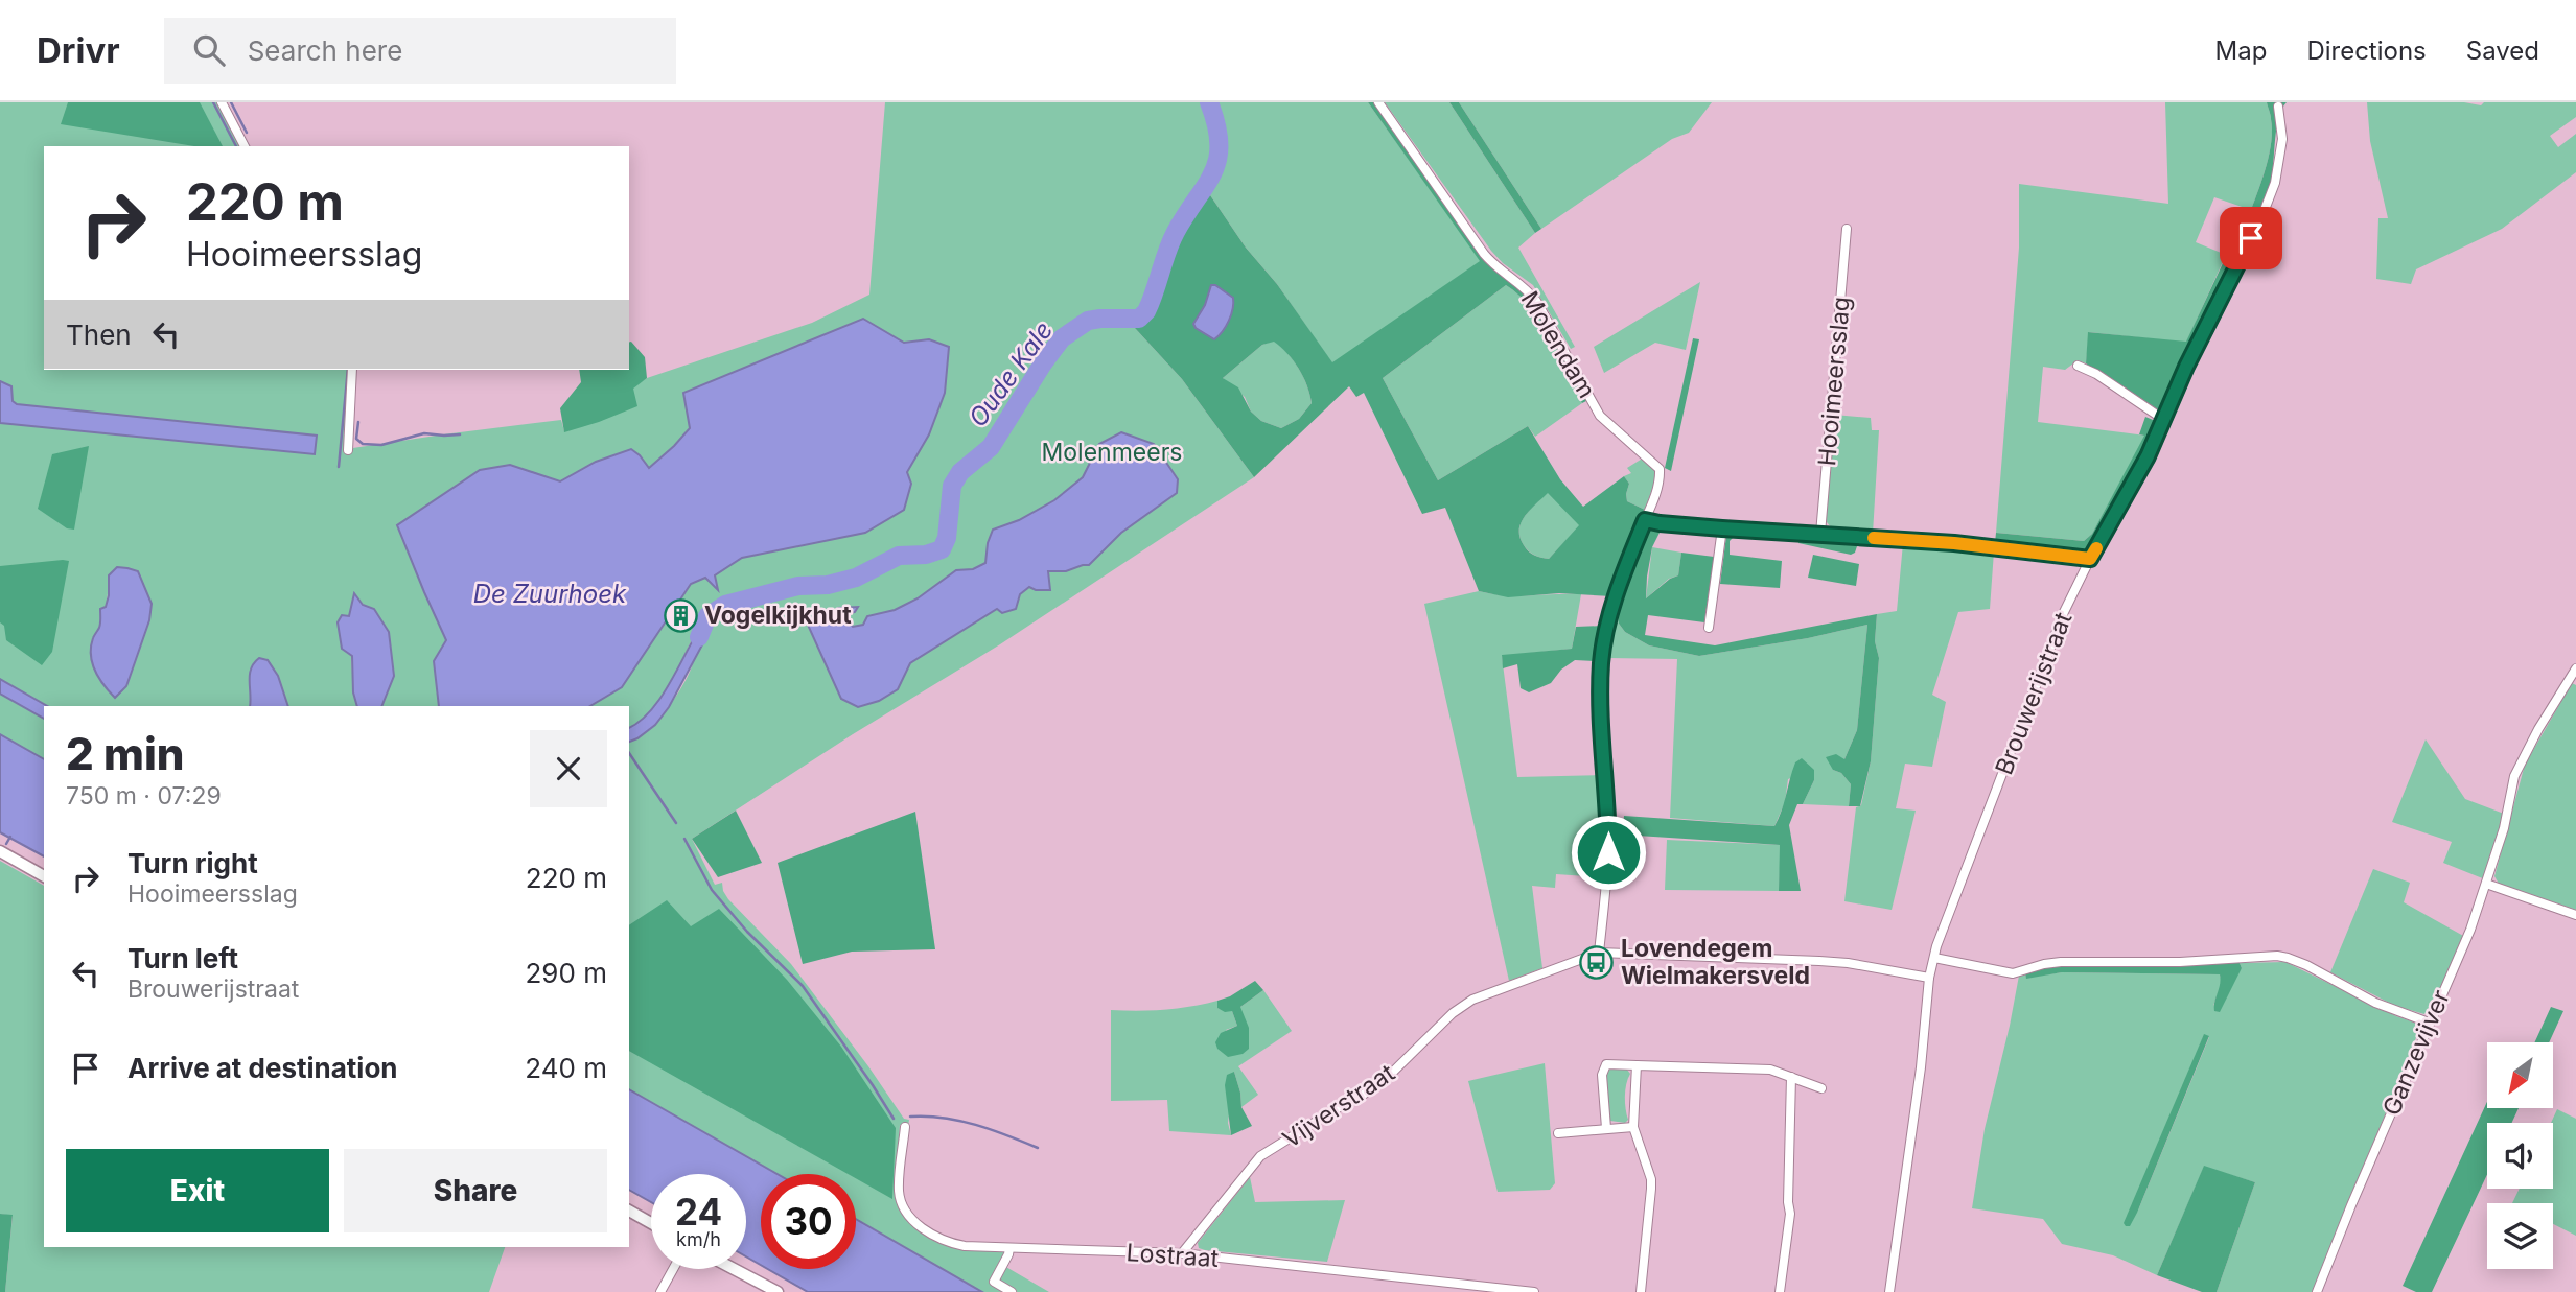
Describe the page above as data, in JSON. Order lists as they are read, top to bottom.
{
  "streets": {
    "street": [
      "Molendam",
      "Hooimeersslag",
      "Brouwerijstraat",
      "Ganzevijver",
      "Vijverstraat",
      "Lostraat"
    ]
  },
  "crossings": [
    ["Vijverstraat", "Lostraat"]
  ],
  "water": ["Oude Kale", "De Zuurhoek"],
  "parks": ["Molenmeers"],
  "places": {
    "building": ["Vogelkijkhut"],
    "bus stop": ["Lovendegem Wielmakersveld"]
  },
  "north": "bottom left",
  "page": {
    "header": "Drivr",
    "search": "Search here",
    "nav": ["Map", "Directions", "Saved"],
    "turn": ["220 m", "Hooimeersslag"],
    "then": "Then",
    "heading": ["2 min", "750 m · 07:29"],
    "list": [
      {
        "name": "Turn right",
        "note": "Hooimeersslag",
        "value": "220 m"
      },
      {
        "name": "Turn left",
        "note": "Brouwerijstraat",
        "value": "290 m"
      },
      {
        "name": "Arrive at destination",
        "value": "240 m"
      }
    ],
    "buttons": ["Exit", "Share"],
    "speed": "24 km/h",
    "limit": "30"
  }
}
